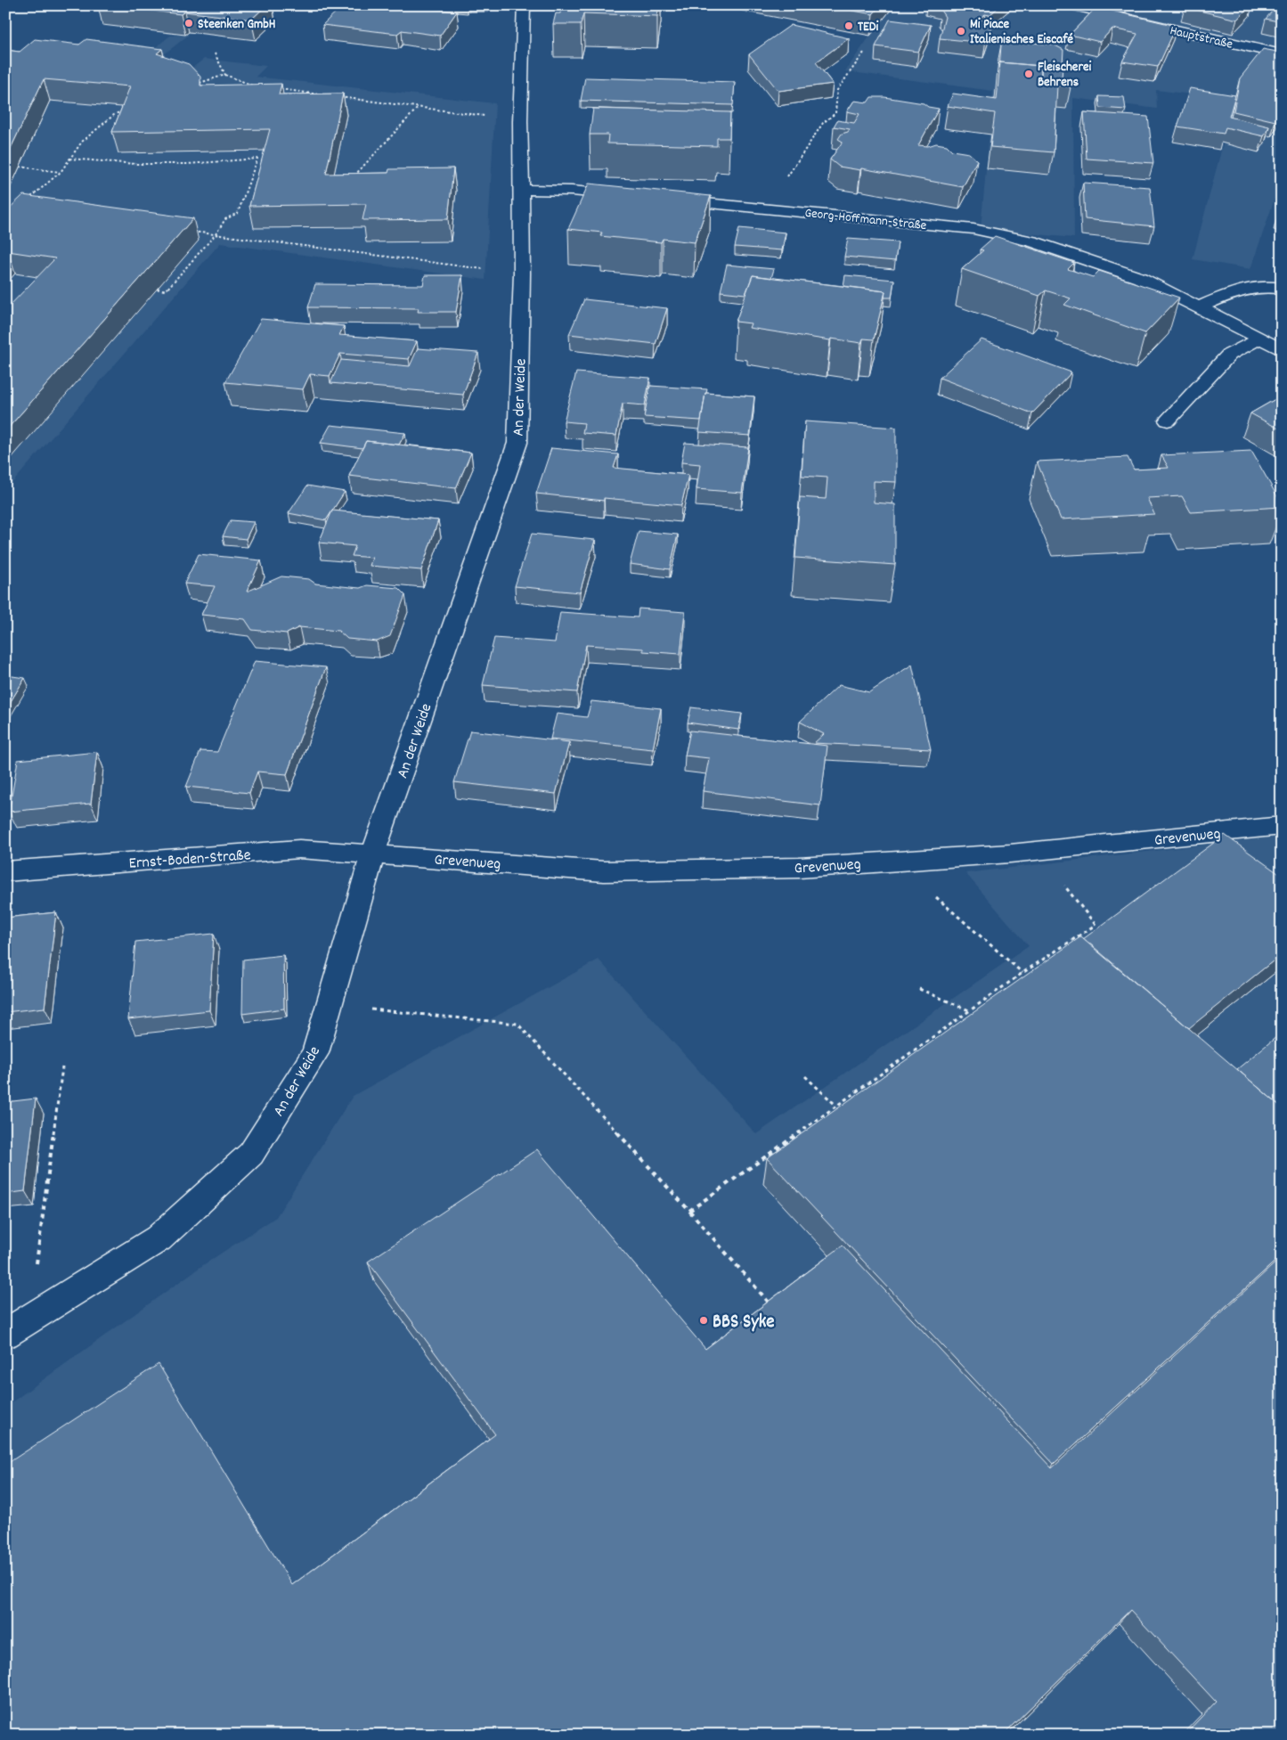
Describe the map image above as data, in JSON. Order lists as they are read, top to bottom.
{
  "streets": {
    "street": [
      "Hauptstraße",
      "Georg-Hoffmann-Straße",
      "An der Weide",
      "Grevenweg",
      "Ernst-Boden-Straße"
    ]
  },
  "crossings": [
    ["An der Weide", "Grevenweg"],
    ["An der Weide", "Ernst-Boden-Straße"],
    ["Grevenweg", "Ernst-Boden-Straße"]
  ],
  "places": [
    "Steenken GmbH",
    "TEDi",
    "Mi Piace Italienisches Eiscafé",
    "Fleischerei Behrens",
    "BBS Syke"
  ]
}
